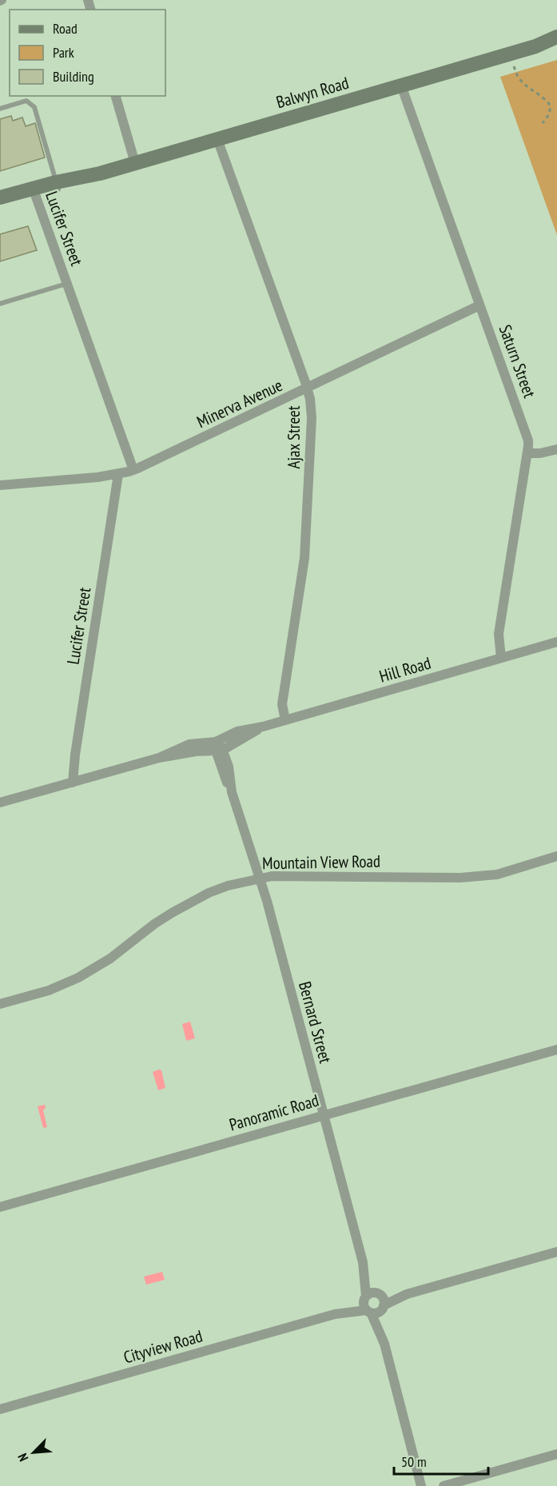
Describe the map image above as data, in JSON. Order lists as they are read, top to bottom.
{
  "streets": {
    "street": [
      "Balwyn Road",
      "Lucifer Street",
      "Saturn Street",
      "Minerva Avenue",
      "Ajax Street",
      "Hill Road",
      "Mountain View Road",
      "Bernard Street",
      "Panoramic Road",
      "Cityview Road"
    ]
  },
  "crossings": [
    ["Balwyn Road", "Lucifer Street"],
    ["Balwyn Road", "Saturn Street"],
    ["Balwyn Road", "Ajax Street"],
    ["Lucifer Street", "Minerva Avenue"],
    ["Lucifer Street", "Hill Road"],
    ["Saturn Street", "Minerva Avenue"],
    ["Saturn Street", "Hill Road"],
    ["Minerva Avenue", "Ajax Street"],
    ["Ajax Street", "Hill Road"],
    ["Hill Road", "Bernard Street"],
    ["Mountain View Road", "Bernard Street"],
    ["Bernard Street", "Panoramic Road"],
    ["Bernard Street", "Cityview Road"]
  ],
  "legend": ["Road", "Park", "Building"],
  "scale_bar": "50 m",
  "north": "bottom left"
}
